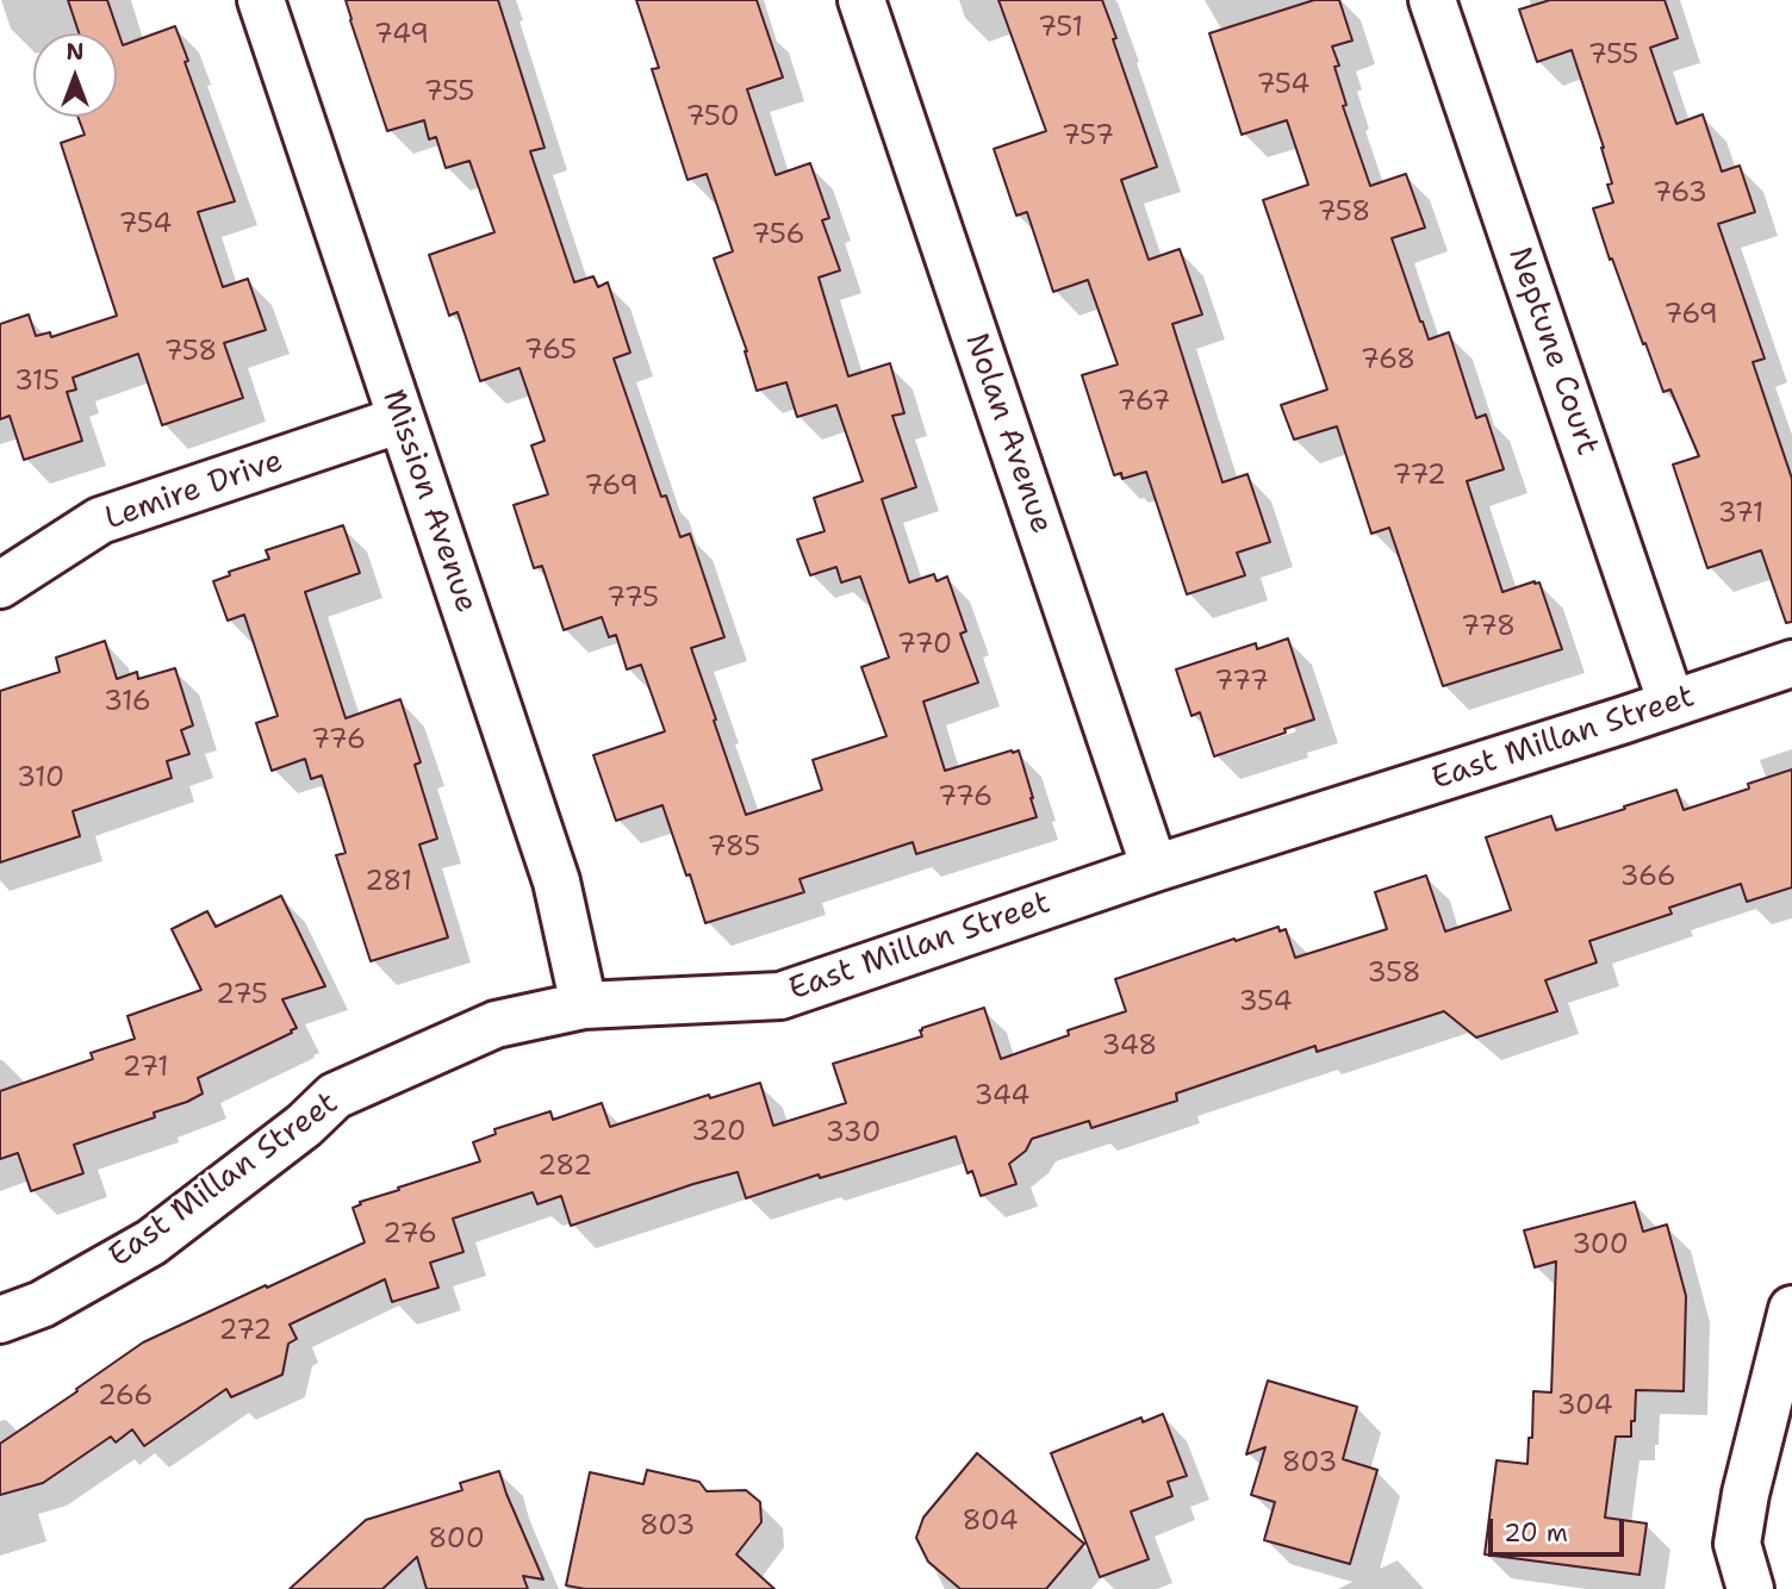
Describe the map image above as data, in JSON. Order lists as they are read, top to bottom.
{
  "streets": {
    "street": [
      "Neptune Court",
      "Nolan Avenue",
      "Lemire Drive",
      "Mission Avenue",
      "East Millan Street"
    ]
  },
  "crossings": [
    ["Neptune Court", "East Millan Street"],
    ["Nolan Avenue", "East Millan Street"],
    ["Lemire Drive", "Mission Avenue"],
    ["Mission Avenue", "East Millan Street"]
  ],
  "house_numbers": [
    "751",
    "749",
    "755",
    "754",
    "755",
    "750",
    "757",
    "763",
    "758",
    "754",
    "756",
    "769",
    "765",
    "758",
    "768",
    "315",
    "767",
    "772",
    "769",
    "371",
    "775",
    "778",
    "770",
    "777",
    "316",
    "776",
    "310",
    "776",
    "785",
    "366",
    "281",
    "358",
    "275",
    "354",
    "348",
    "271",
    "344",
    "320",
    "330",
    "282",
    "276",
    "300",
    "272",
    "266",
    "304",
    "803",
    "804",
    "803",
    "800"
  ],
  "scale_bar": "20 m",
  "north": "top"
}
